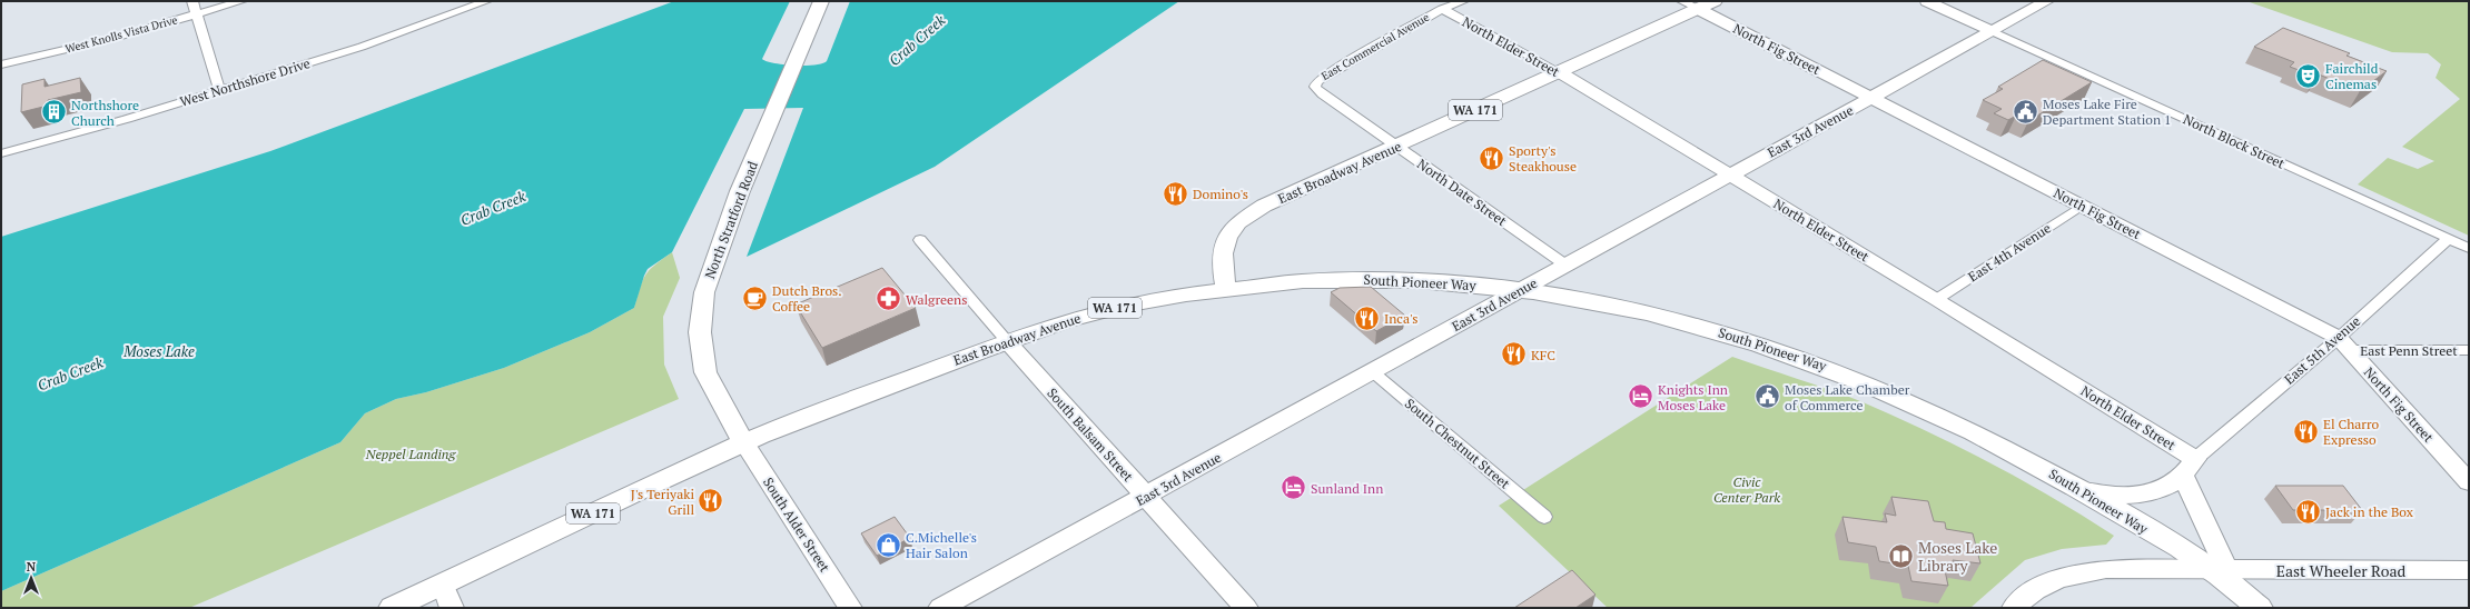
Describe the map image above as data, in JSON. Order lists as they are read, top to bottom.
{
  "streets": {
    "main road": [
      "WA 171",
      "East Broadway Avenue",
      "North Stratford Road",
      "South Pioneer Way"
    ],
    "street": [
      "West Knolls Vista Drive",
      "East Commercial Avenue",
      "North Elder Street",
      "North Fig Street",
      "West Northshore Drive",
      "East 3rd Avenue",
      "North Block Street",
      "North Date Street",
      "East 4th Avenue",
      "East 5th Avenue",
      "East Penn Street",
      "South Balsam Street",
      "South Chestnut Street",
      "South Alder Street",
      "East Wheeler Road"
    ]
  },
  "crossings": [
    ["East Commercial Avenue", "North Elder Street"],
    ["East Commercial Avenue", "North Date Street"],
    ["North Elder Street", "East 3rd Avenue"],
    ["North Elder Street", "East Broadway Avenue"],
    ["North Elder Street", "East 4th Avenue"],
    ["North Elder Street", "East 5th Avenue"],
    ["North Fig Street", "East 3rd Avenue"],
    ["North Fig Street", "East Broadway Avenue"],
    ["North Fig Street", "East 4th Avenue"],
    ["North Fig Street", "East 5th Avenue"],
    ["North Fig Street", "East Penn Street"],
    ["WA 171", "East Broadway Avenue"],
    ["East 3rd Avenue", "North Block Street"],
    ["East 3rd Avenue", "North Date Street"],
    ["East 3rd Avenue", "South Pioneer Way"],
    ["East 3rd Avenue", "South Balsam Street"],
    ["East 3rd Avenue", "South Chestnut Street"],
    ["North Block Street", "East 5th Avenue"],
    ["East Broadway Avenue", "North Date Street"],
    ["East Broadway Avenue", "North Stratford Road"],
    ["East Broadway Avenue", "South Pioneer Way"],
    ["East Broadway Avenue", "South Balsam Street"],
    ["East Broadway Avenue", "South Alder Street"],
    ["North Stratford Road", "South Alder Street"],
    ["South Pioneer Way", "East Wheeler Road"],
    ["East 5th Avenue", "East Penn Street"]
  ],
  "water": ["Crab Creek", "Moses Lake"],
  "parks": ["Neppel Landing", "Civic Center Park"],
  "places": {
    "theatre": ["Fairchild Cinemas"],
    "public building": ["Moses Lake Fire Department Station 1", "Moses Lake Chamber of Commerce"],
    "building": ["Northshore Church"],
    "restaurant": [
      "Sporty's Steakhouse",
      "Domino's",
      "Inca's",
      "KFC",
      "El Charro Expresso",
      "J's Teriyaki Grill",
      "Jack in the Box"
    ],
    "cafe": ["Dutch Bros. Coffee"],
    "pharmacy": ["Walgreens"],
    "hotel": ["Knights Inn Moses Lake", "Sunland Inn"],
    "shop": ["C.Michelle's Hair Salon"],
    "library": ["Moses Lake Library"]
  },
  "north": "top"
}
